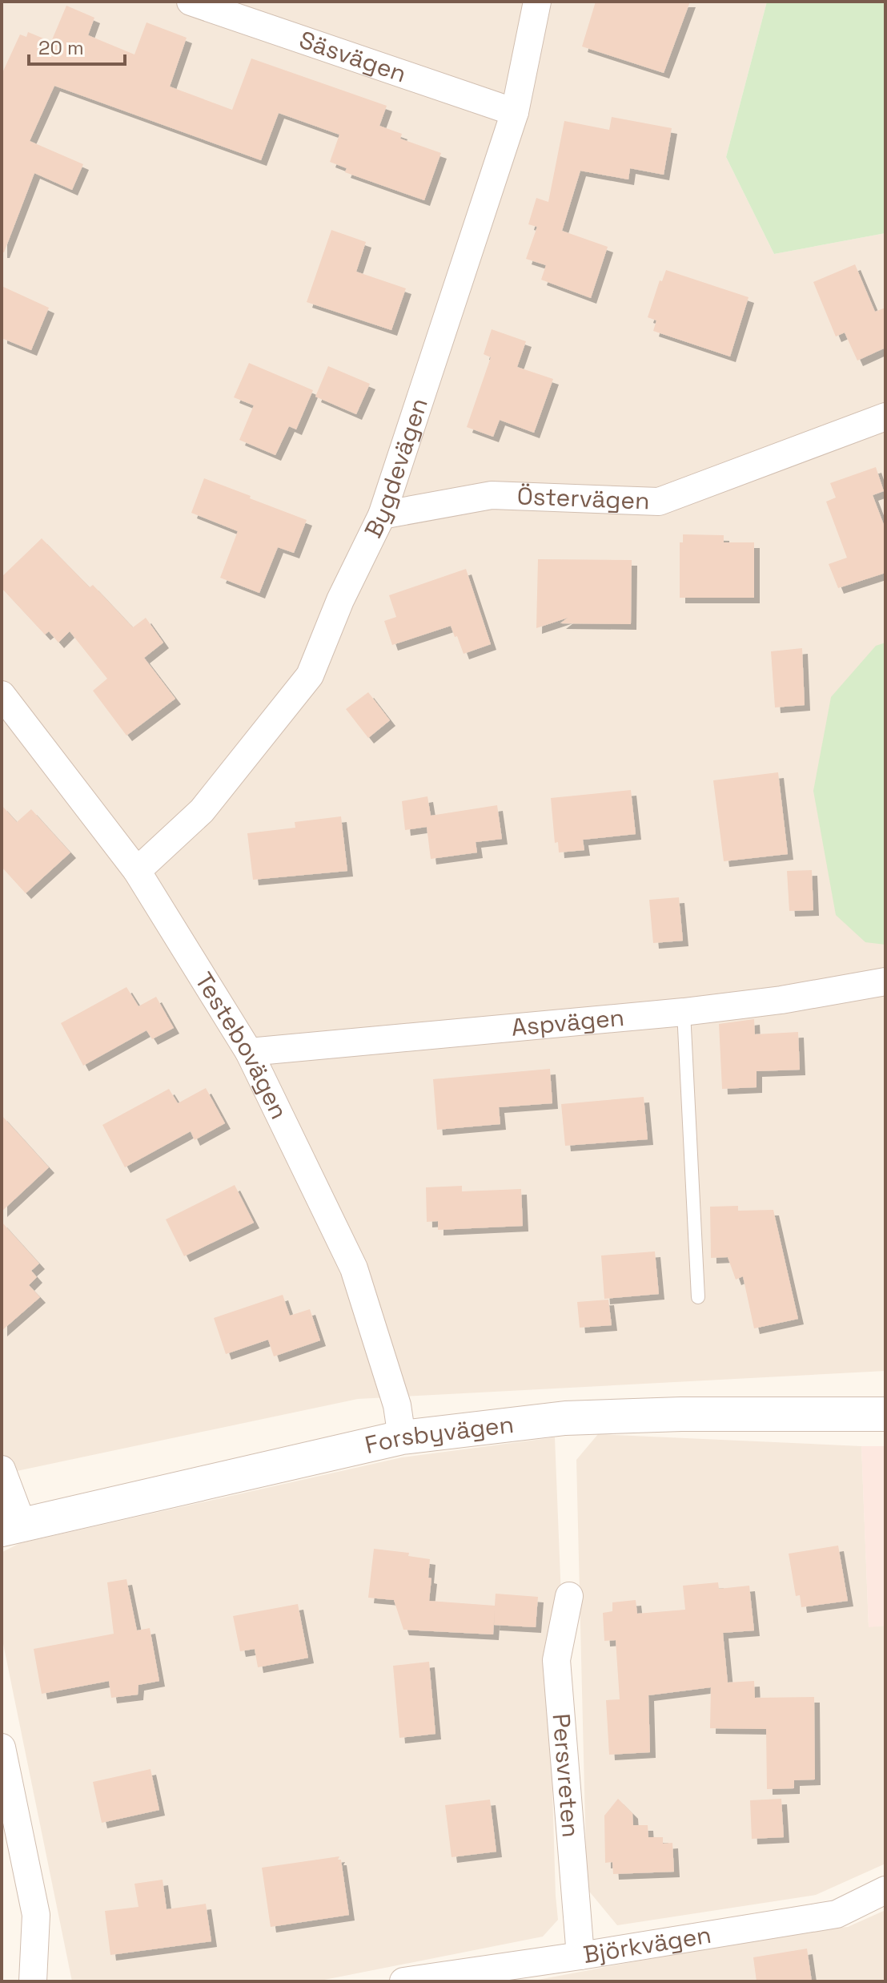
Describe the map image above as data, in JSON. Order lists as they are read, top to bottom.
{
  "streets": {
    "street": [
      "Säsvägen",
      "Bygdevägen",
      "Östervägen",
      "Aspvägen",
      "Testebovägen",
      "Forsbyvägen",
      "Persvreten",
      "Björkvägen"
    ]
  },
  "crossings": [
    ["Säsvägen", "Bygdevägen"],
    ["Bygdevägen", "Östervägen"],
    ["Bygdevägen", "Testebovägen"],
    ["Aspvägen", "Testebovägen"],
    ["Testebovägen", "Forsbyvägen"],
    ["Persvreten", "Björkvägen"]
  ],
  "scale_bar": "20 m"
}
